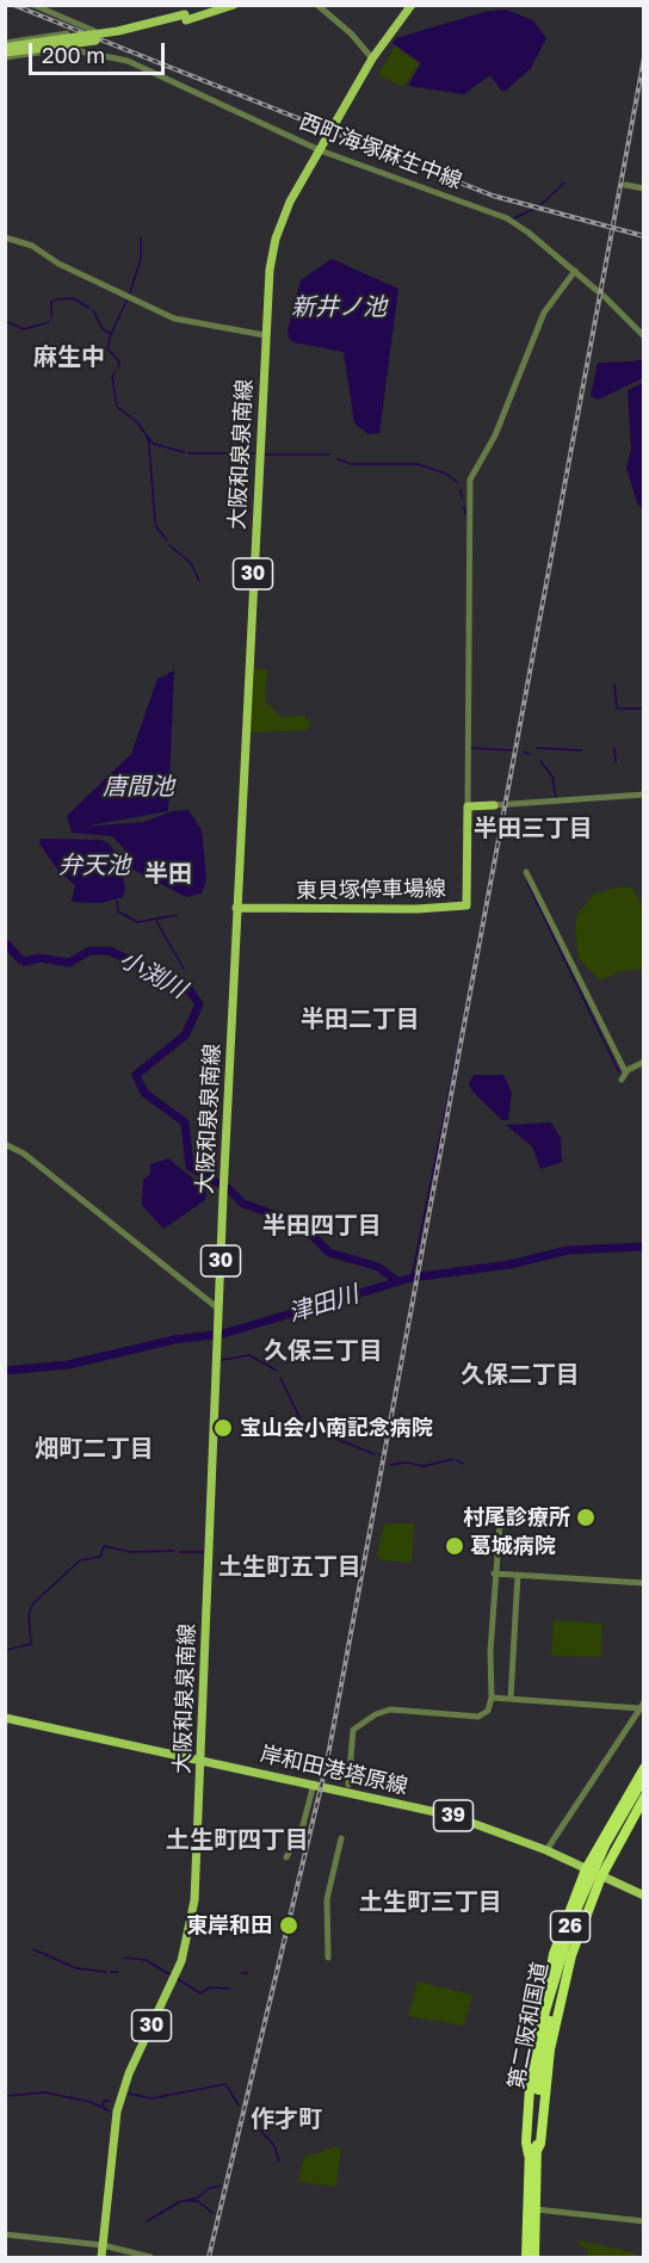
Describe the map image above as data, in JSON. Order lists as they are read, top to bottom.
{
  "streets": {
    "highway": ["26", "第二阪和国道"],
    "main road": [
      "大阪和泉泉南線",
      "30",
      "東貝塚停車場線",
      "岸和田港塔原線",
      "39"
    ],
    "street": ["西町海塚麻生中線"]
  },
  "crossings": [
    ["西町海塚麻生中線", "大阪和泉泉南線"],
    ["大阪和泉泉南線", "東貝塚停車場線"],
    ["大阪和泉泉南線", "岸和田港塔原線"],
    ["岸和田港塔原線", "26"],
    ["26", "第二阪和国道"]
  ],
  "districts": [
    "麻生中",
    "半田三丁目",
    "半田",
    "半田二丁目",
    "半田四丁目",
    "久保三丁目",
    "久保二丁目",
    "畑町二丁目",
    "土生町五丁目",
    "土生町四丁目",
    "土生町三丁目",
    "作才町"
  ],
  "water": [
    "新井ノ池",
    "唐間池",
    "弁天池",
    "小渕川",
    "津田川"
  ],
  "places": [
    "宝山会小南記念病院",
    "村尾診療所",
    "葛城病院",
    "東岸和田"
  ],
  "scale_bar": "200 m"
}
